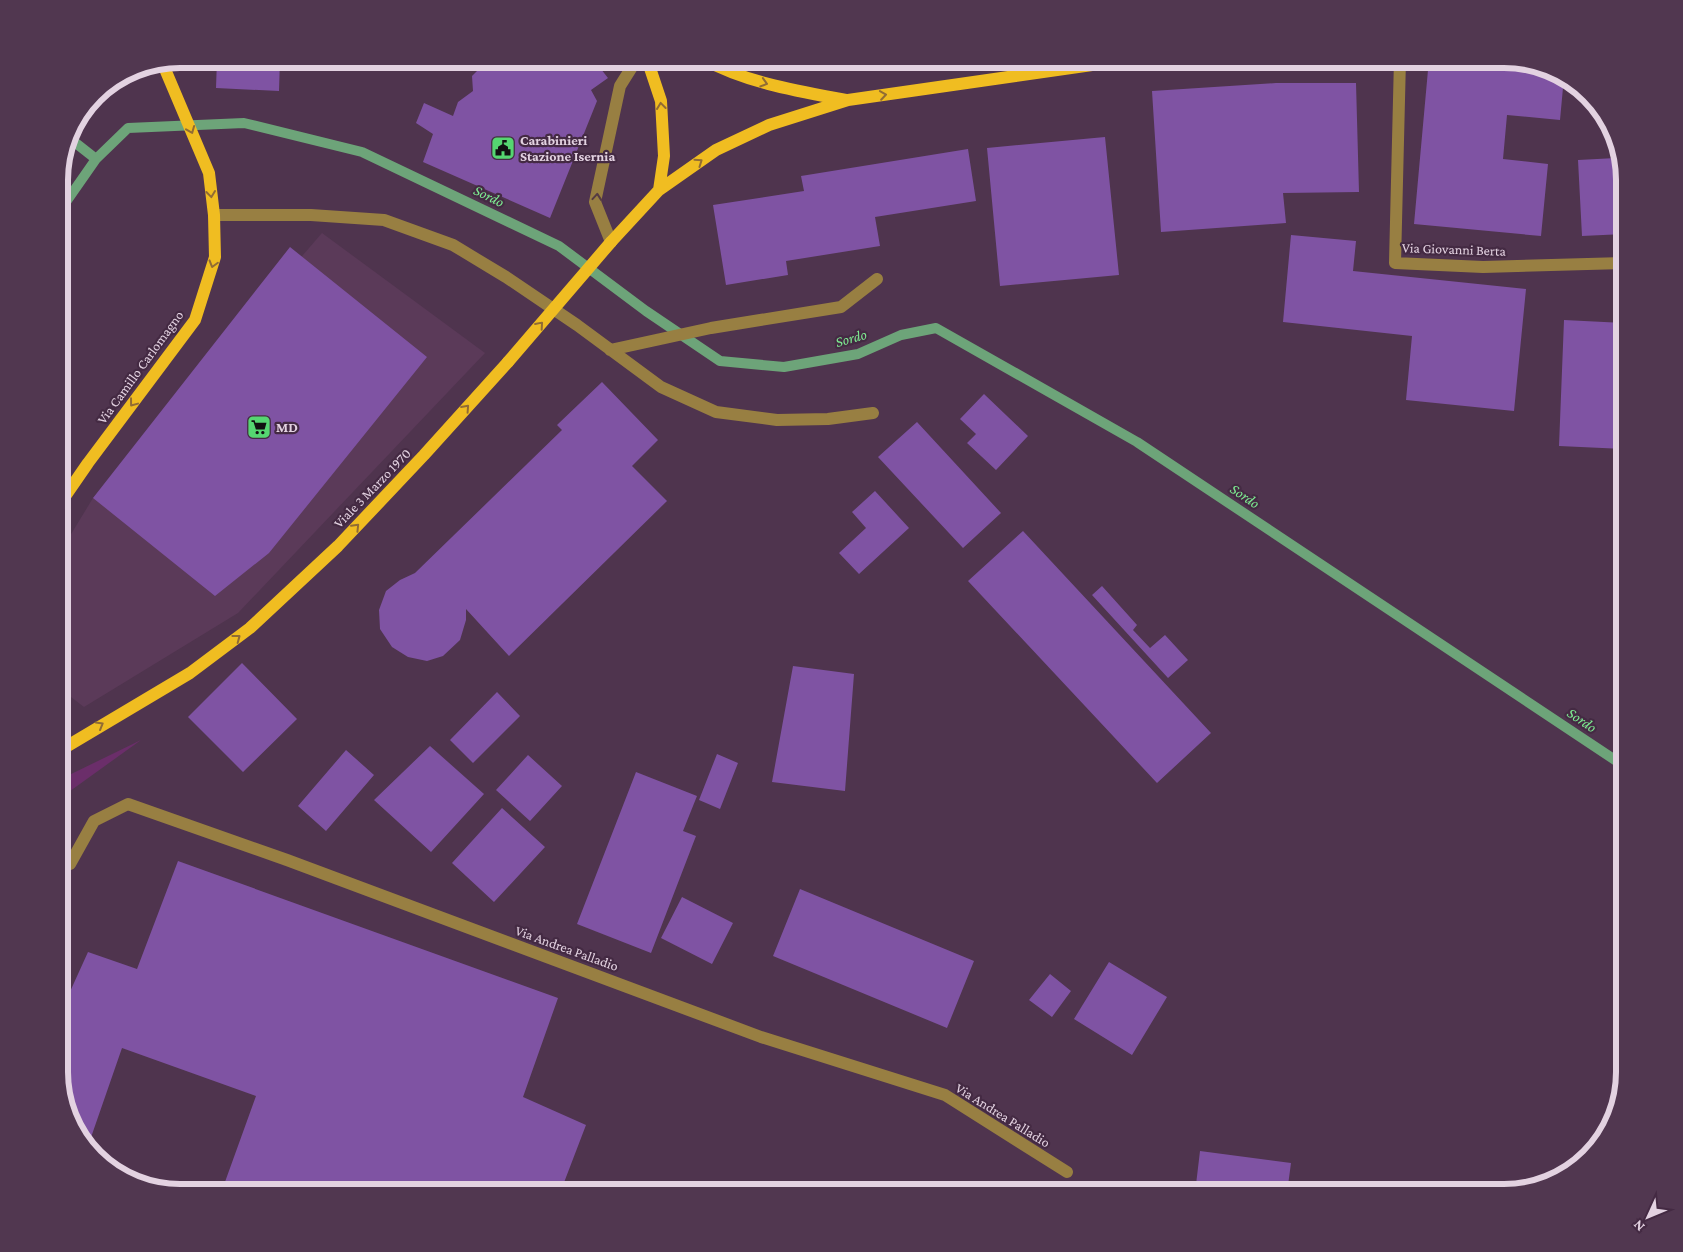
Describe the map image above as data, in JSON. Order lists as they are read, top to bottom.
{
  "streets": {
    "main road": ["Via Camillo Carlomagno", "Viale 3 Marzo 1970"],
    "street": ["Via Giovanni Berta", "Via Andrea Palladio"]
  },
  "one_way": ["Via Camillo Carlomagno", "Viale 3 Marzo 1970"],
  "water": ["Sordo"],
  "places": {
    "public building": ["Carabinieri Stazione Isernia"],
    "supermarket": ["MD"]
  },
  "north": "bottom left"
}
